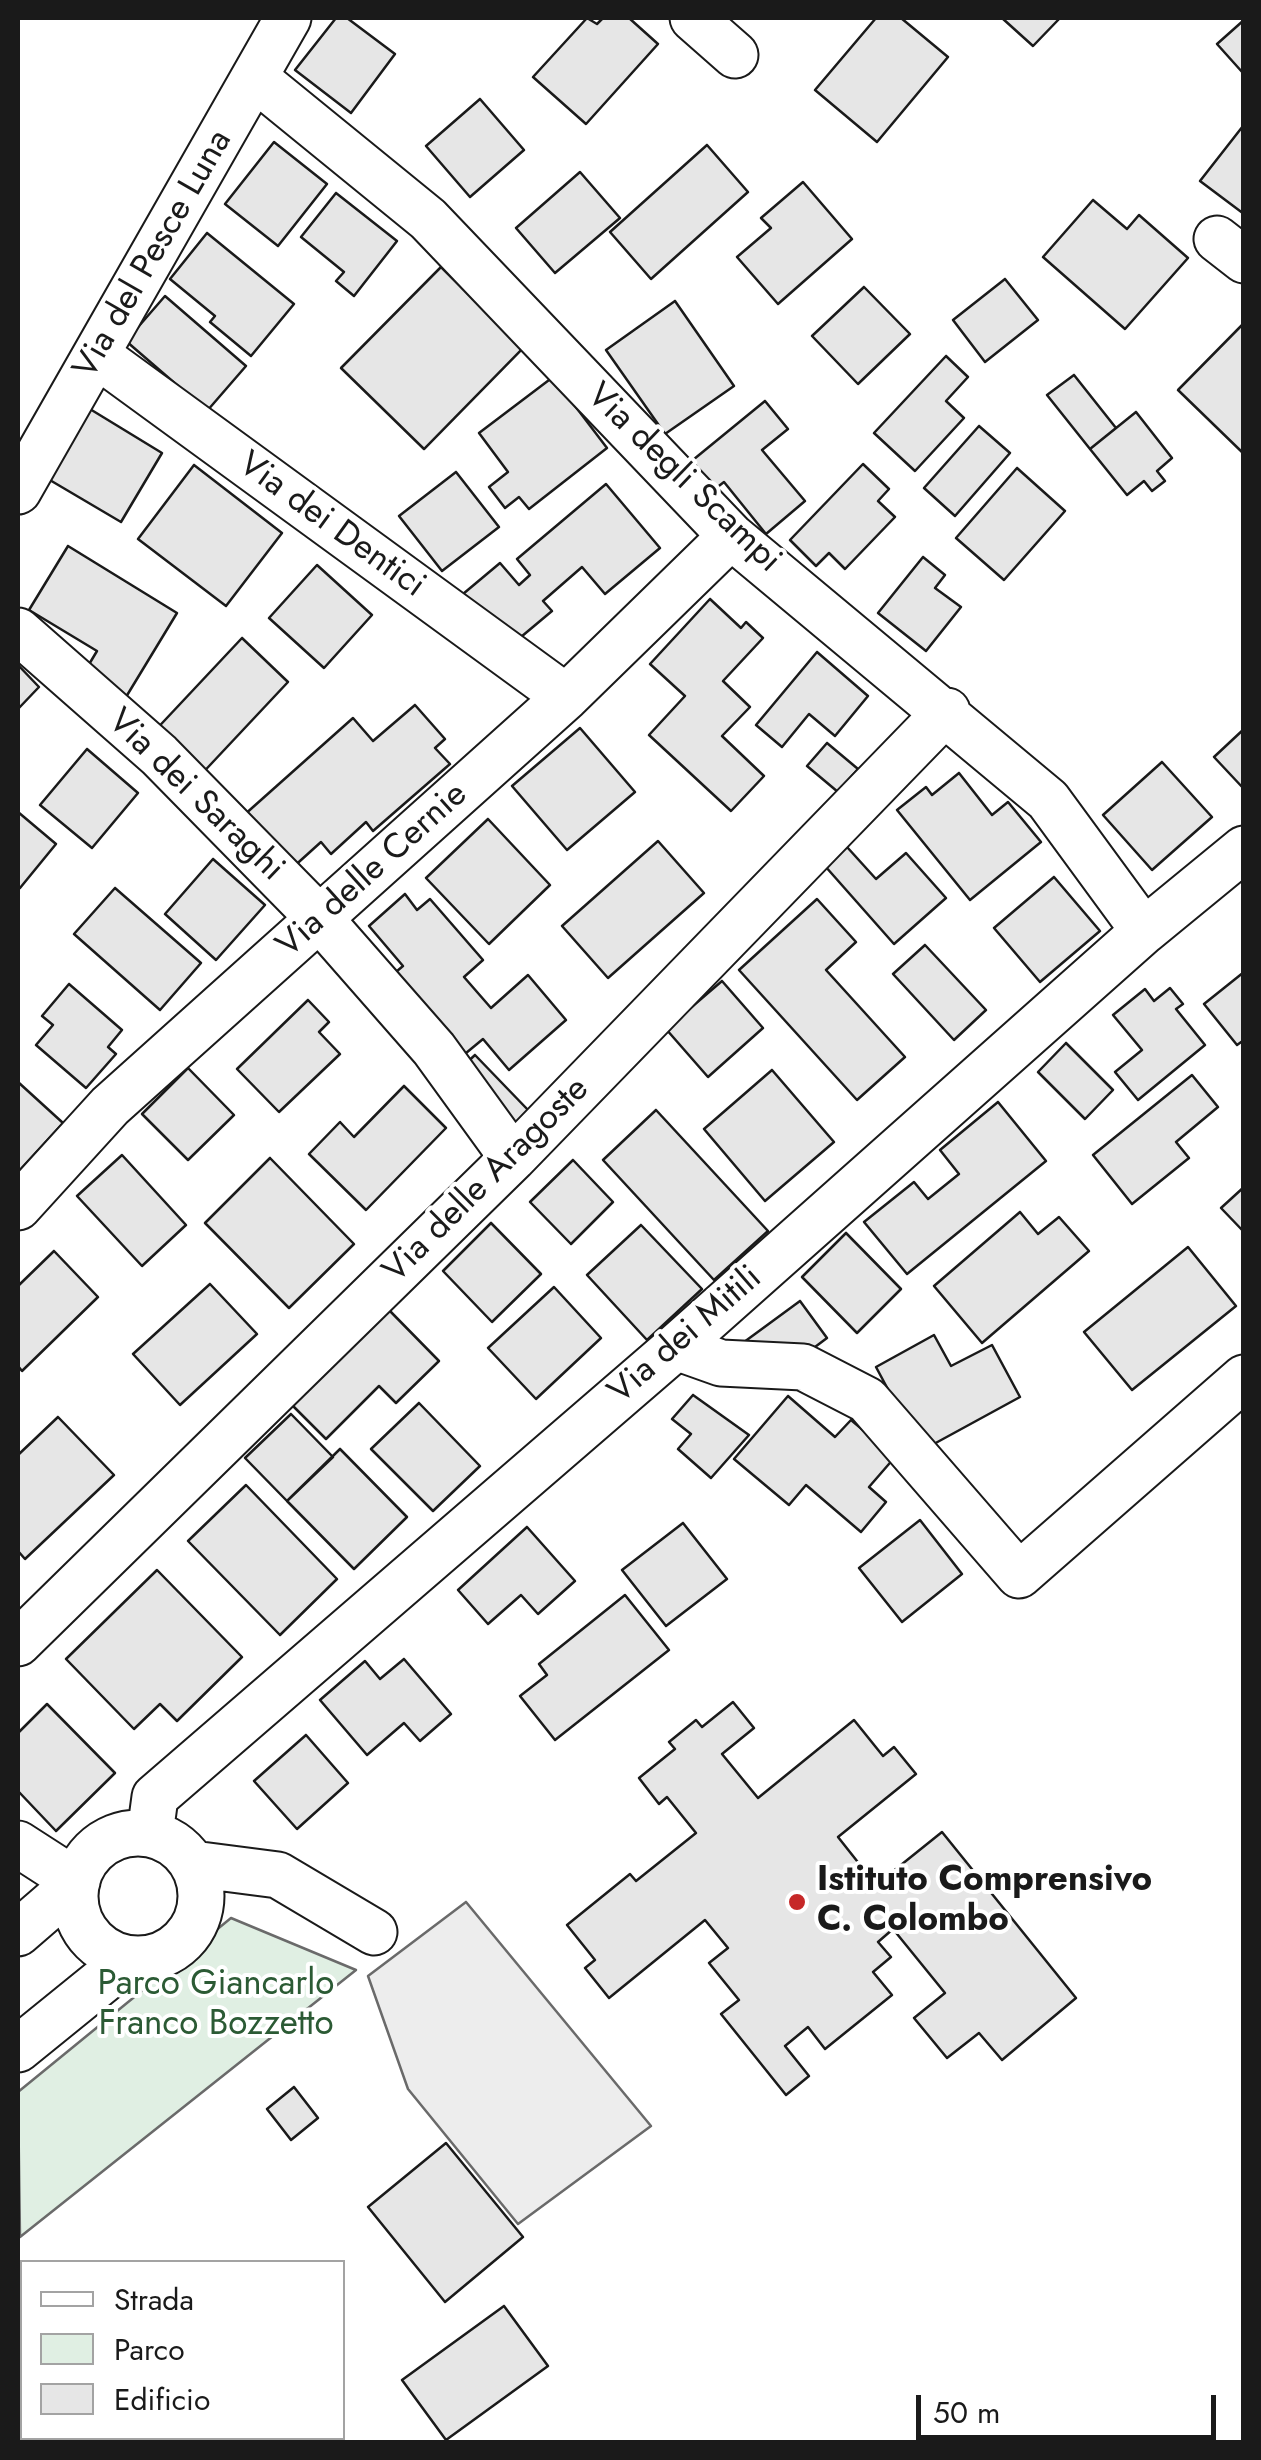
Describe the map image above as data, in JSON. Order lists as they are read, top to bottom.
{
  "streets": {
    "street": [
      "Via del Pesce Luna",
      "Via degli Scampi",
      "Via dei Dentici",
      "Via dei Saraghi",
      "Via delle Cernie",
      "Via delle Aragoste",
      "Via dei Mitili"
    ]
  },
  "crossings": [
    ["Via del Pesce Luna", "Via degli Scampi"],
    ["Via del Pesce Luna", "Via dei Dentici"],
    ["Via degli Scampi", "Via delle Cernie"],
    ["Via degli Scampi", "Via delle Aragoste"],
    ["Via degli Scampi", "Via dei Mitili"],
    ["Via dei Dentici", "Via delle Cernie"],
    ["Via dei Saraghi", "Via delle Cernie"],
    ["Via dei Saraghi", "Via delle Aragoste"]
  ],
  "parks": ["Parco Giancarlo Franco Bozzetto"],
  "places": ["Istituto Comprensivo C. Colombo"],
  "legend": ["Strada", "Parco", "Edificio"],
  "scale_bar": "50 m"
}
